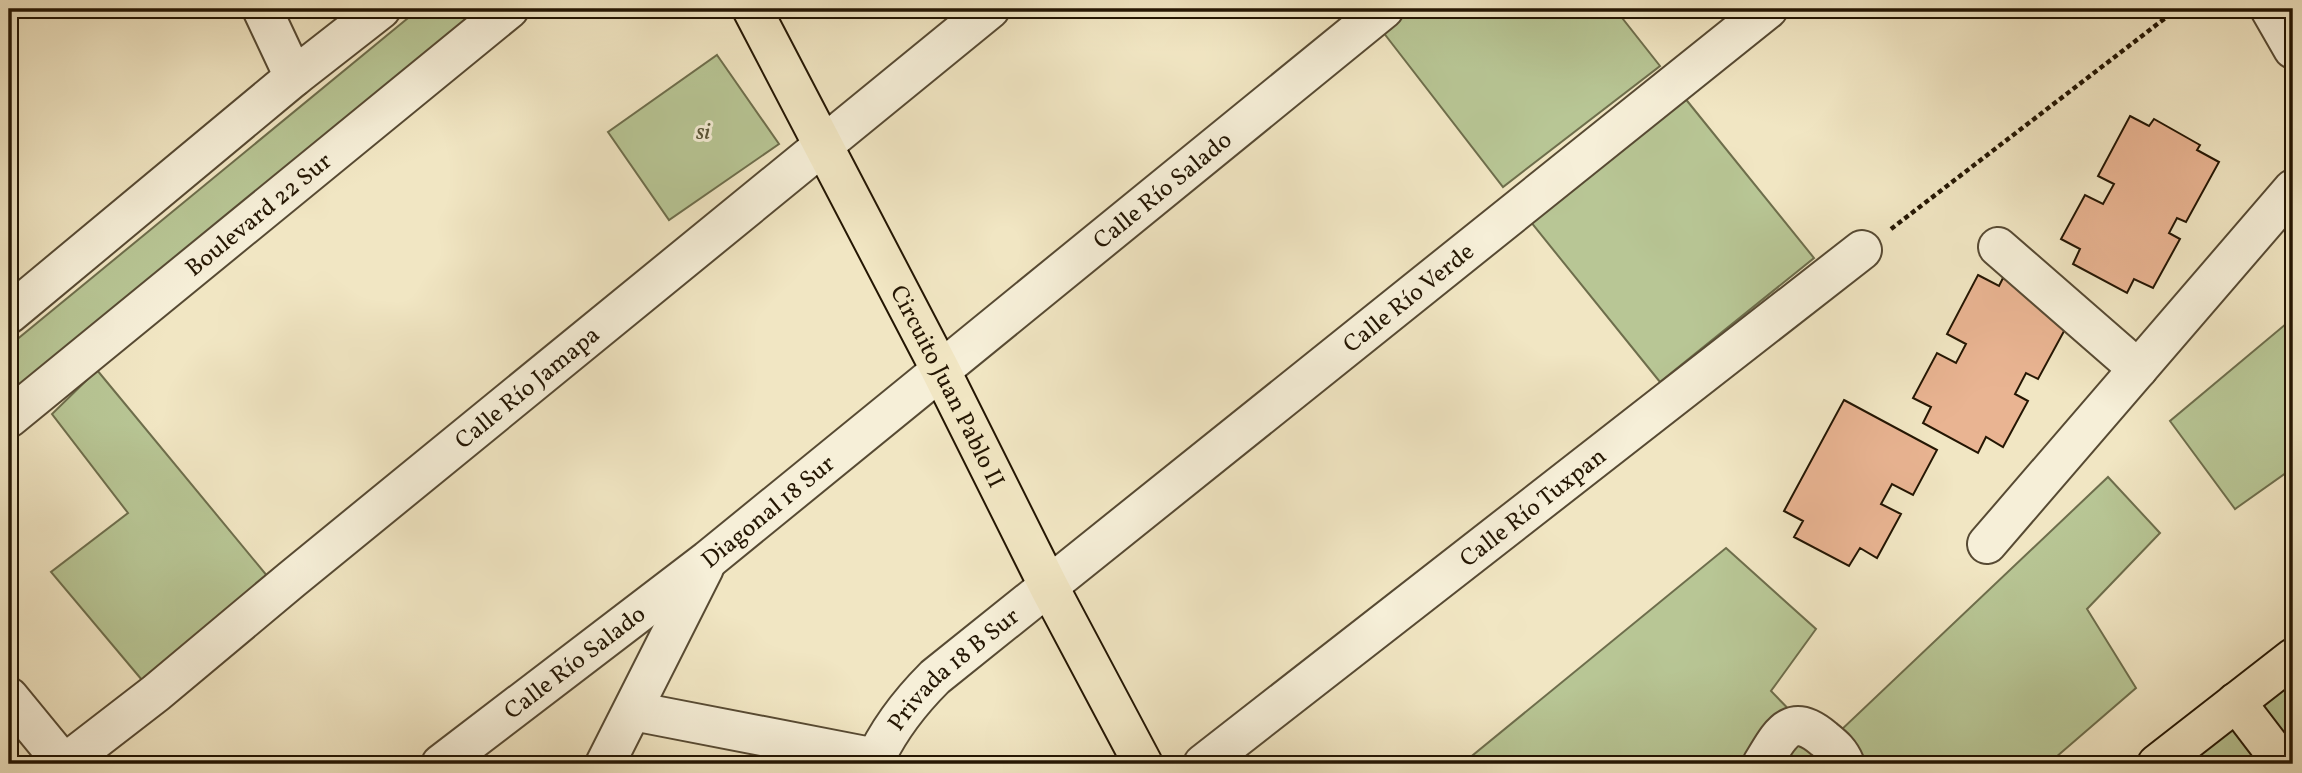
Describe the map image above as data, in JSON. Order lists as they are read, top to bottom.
{
  "streets": {
    "main road": ["Circuito Juan Pablo II"],
    "street": [
      "Calle Río Salado",
      "Boulevard 22 Sur",
      "Calle Río Verde",
      "Calle Río Jamapa",
      "Calle Río Tuxpan",
      "Diagonal 18 Sur",
      "Privada 18 B Sur"
    ]
  },
  "crossings": [
    ["Calle Río Salado", "Circuito Juan Pablo II"],
    ["Calle Río Salado", "Diagonal 18 Sur"],
    ["Calle Río Verde", "Circuito Juan Pablo II"],
    ["Calle Río Verde", "Privada 18 B Sur"],
    ["Calle Río Jamapa", "Circuito Juan Pablo II"],
    ["Circuito Juan Pablo II", "Diagonal 18 Sur"],
    ["Circuito Juan Pablo II", "Privada 18 B Sur"]
  ],
  "parks": ["si"]
}
